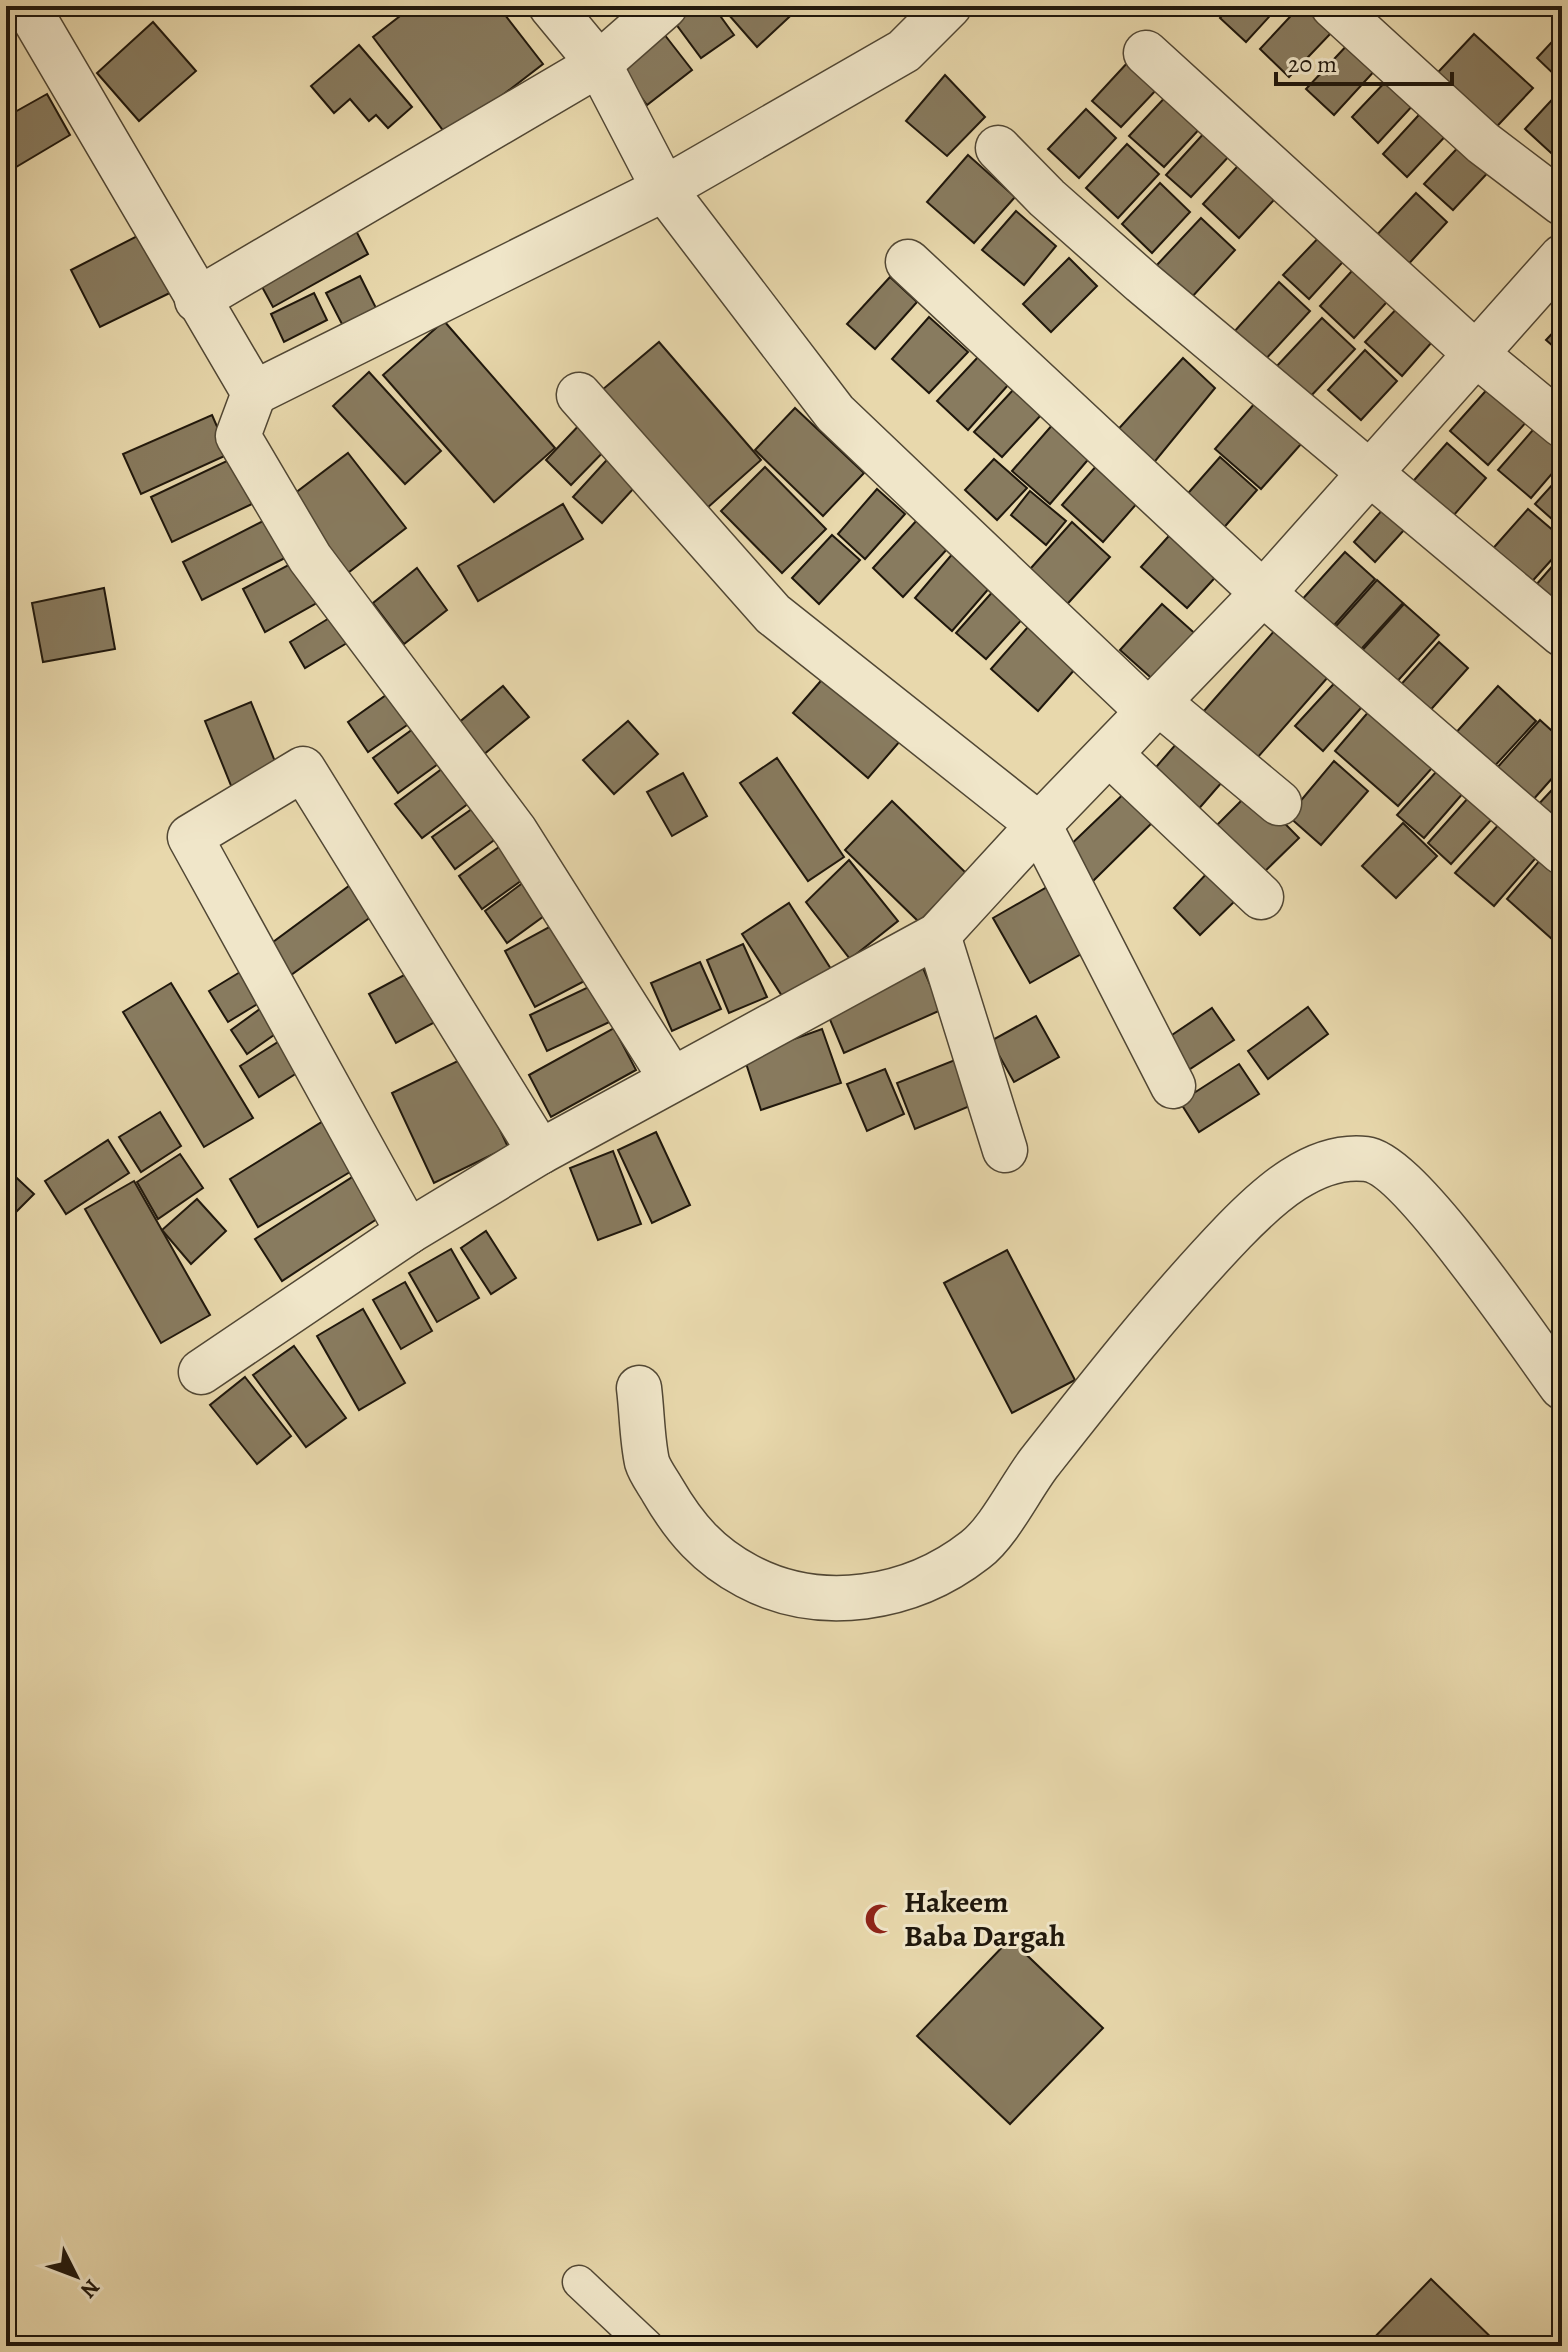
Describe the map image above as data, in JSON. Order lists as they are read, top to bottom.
{
  "places": {
    "mosque": ["Hakeem Baba Dargah"]
  },
  "scale_bar": "20 m",
  "north": "bottom right"
}
